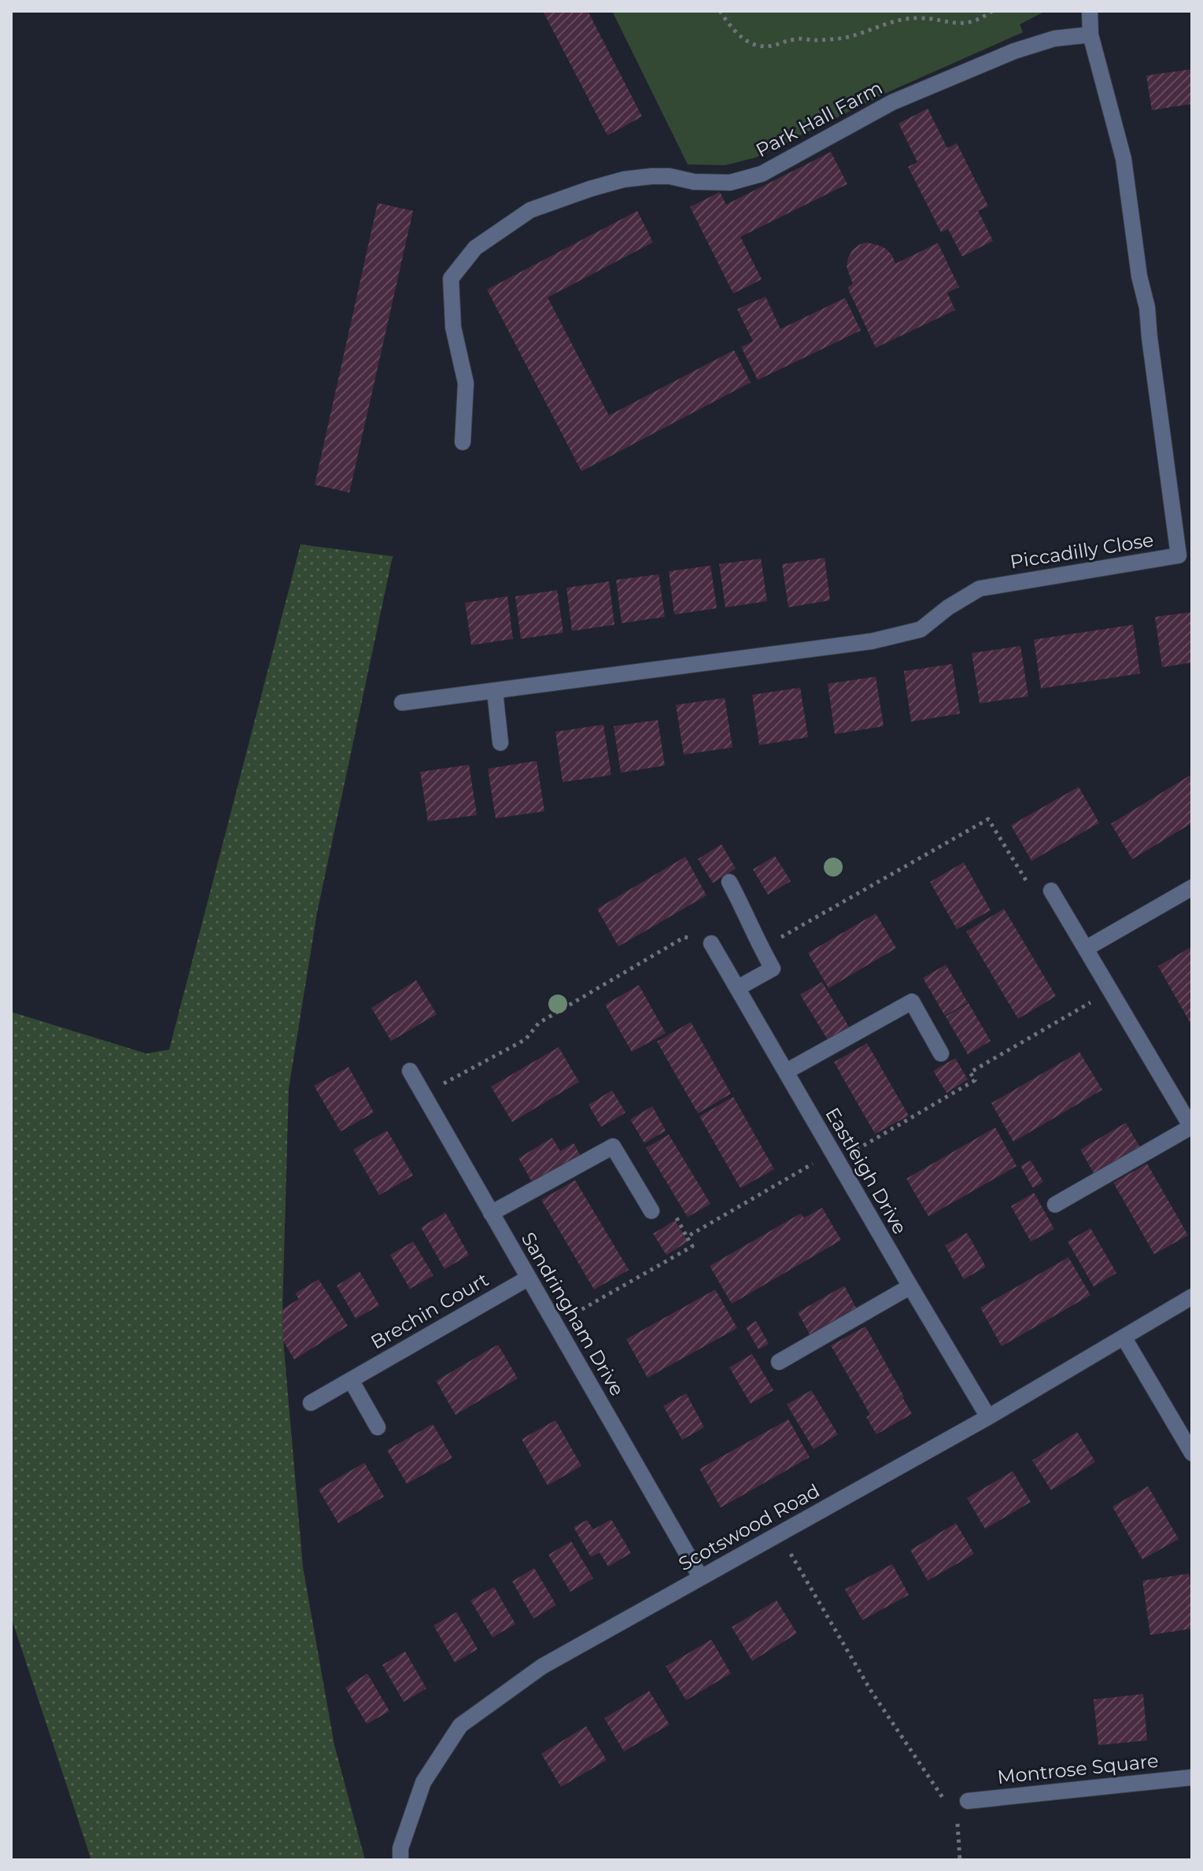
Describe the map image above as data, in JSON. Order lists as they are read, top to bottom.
{
  "streets": {
    "street": [
      "Park Hall Farm",
      "Piccadilly Close",
      "Eastleigh Drive",
      "Brechin Court",
      "Sandringham Drive",
      "Scotswood Road",
      "Montrose Square"
    ]
  },
  "crossings": [
    ["Park Hall Farm", "Piccadilly Close"],
    ["Eastleigh Drive", "Scotswood Road"],
    ["Brechin Court", "Sandringham Drive"],
    ["Sandringham Drive", "Scotswood Road"]
  ]
}
